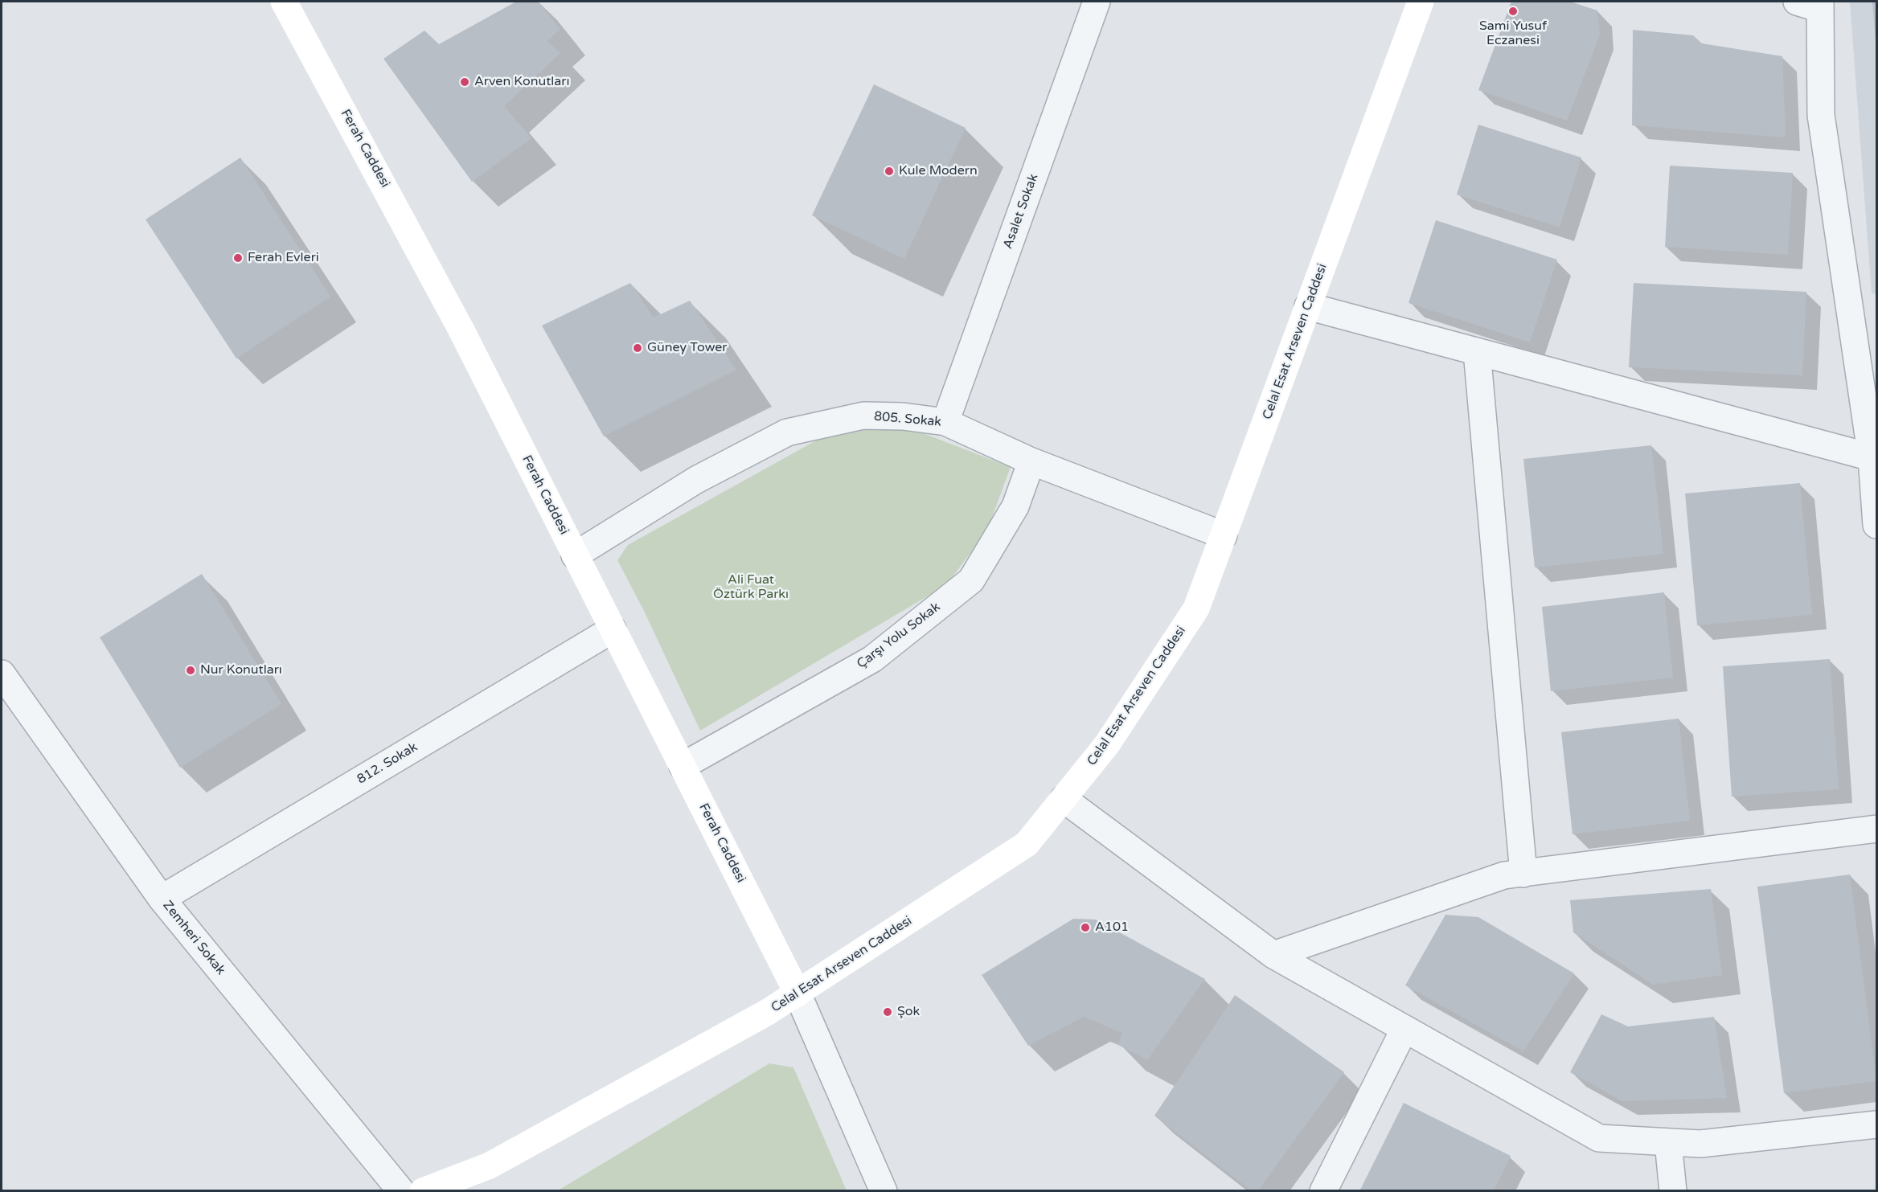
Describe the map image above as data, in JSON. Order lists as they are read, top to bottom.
{
  "streets": {
    "main road": ["Ferah Caddesi", "Celal Esat Arseven Caddesi"],
    "street": [
      "Asalet Sokak",
      "805. Sokak",
      "Çarşı Yolu Sokak",
      "812. Sokak",
      "Zemheri Sokak"
    ]
  },
  "crossings": [
    ["Ferah Caddesi", "Celal Esat Arseven Caddesi"],
    ["Ferah Caddesi", "805. Sokak"],
    ["Ferah Caddesi", "Çarşı Yolu Sokak"],
    ["Ferah Caddesi", "812. Sokak"],
    ["Asalet Sokak", "805. Sokak"],
    ["Celal Esat Arseven Caddesi", "805. Sokak"],
    ["805. Sokak", "Çarşı Yolu Sokak"],
    ["812. Sokak", "Zemheri Sokak"]
  ],
  "parks": ["Ali Fuat Öztürk Parkı"],
  "places": [
    "Sami Yusuf Eczanesi",
    "Arven Konutları",
    "Kule Modern",
    "Ferah Evleri",
    "Güney Tower",
    "Nur Konutları",
    "A101",
    "Şok"
  ]
}
